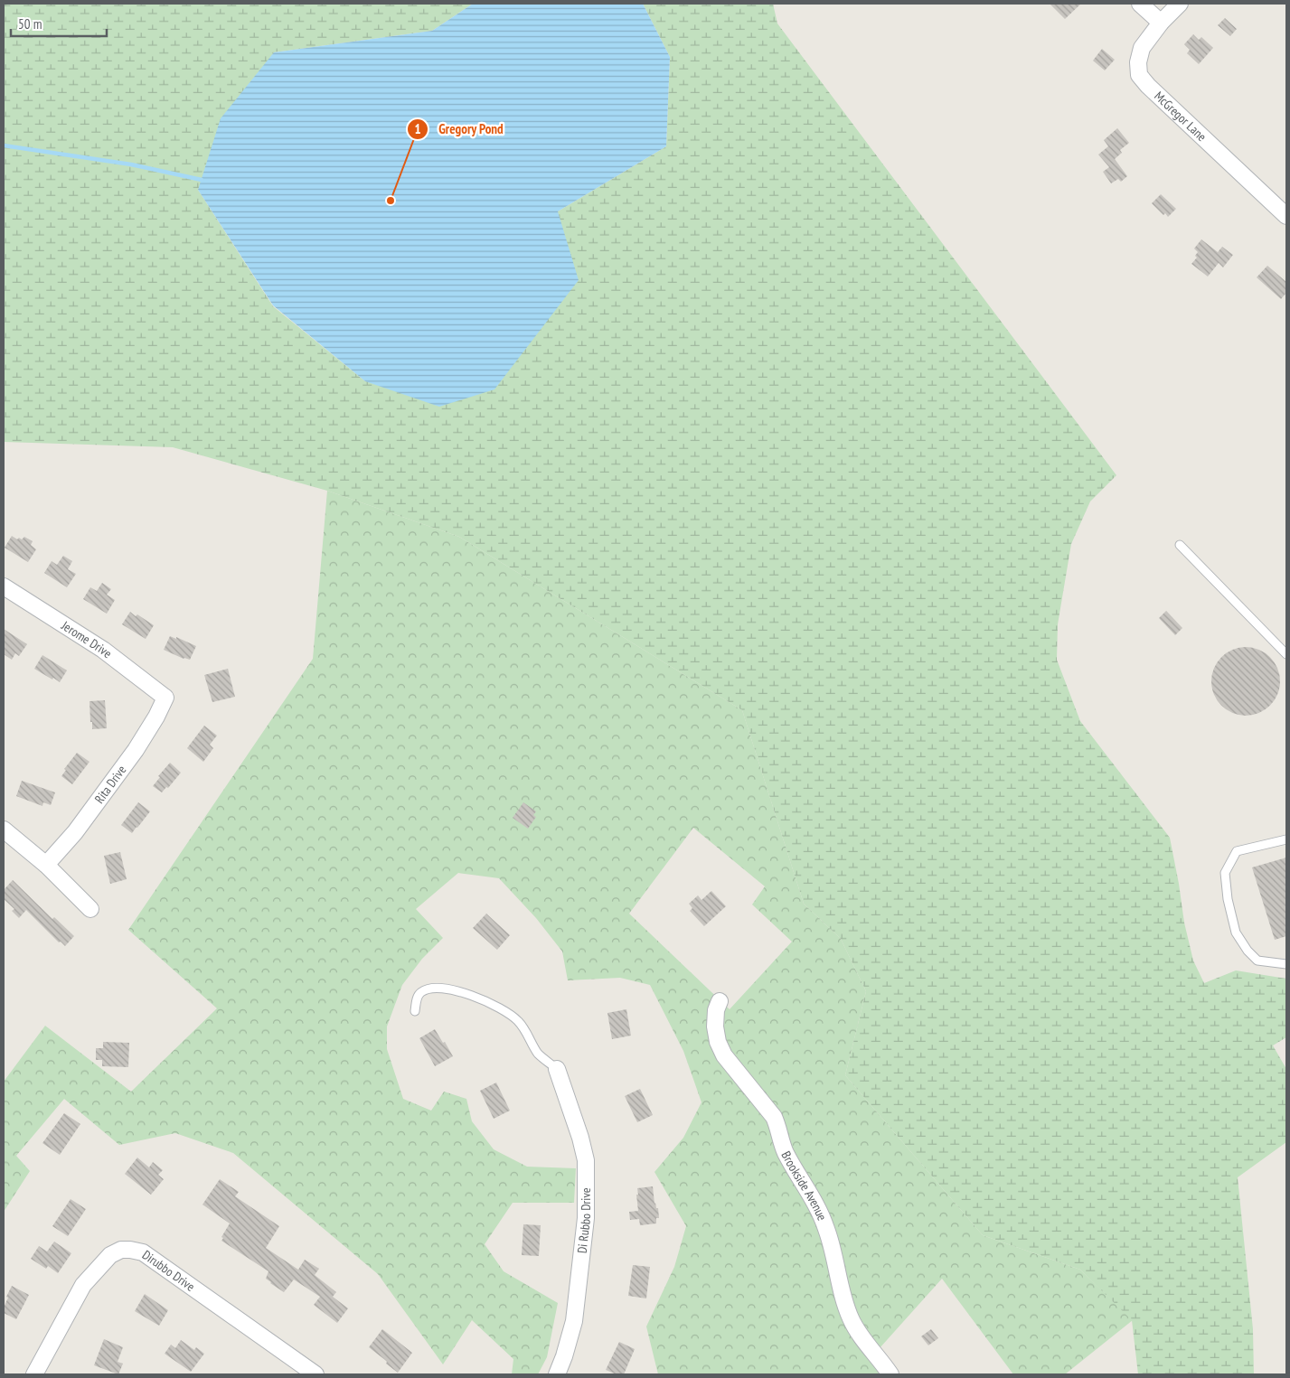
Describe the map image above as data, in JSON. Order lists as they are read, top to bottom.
{
  "streets": {
    "street": [
      "McGregor Lane",
      "Jerome Drive",
      "Rita Drive",
      "Brookside Avenue",
      "Di Rubbo Drive",
      "Dirubbo Drive"
    ]
  },
  "crossings": [
    ["Jerome Drive", "Rita Drive"]
  ],
  "places": ["Gregory Pond"],
  "scale_bar": "50 m"
}
